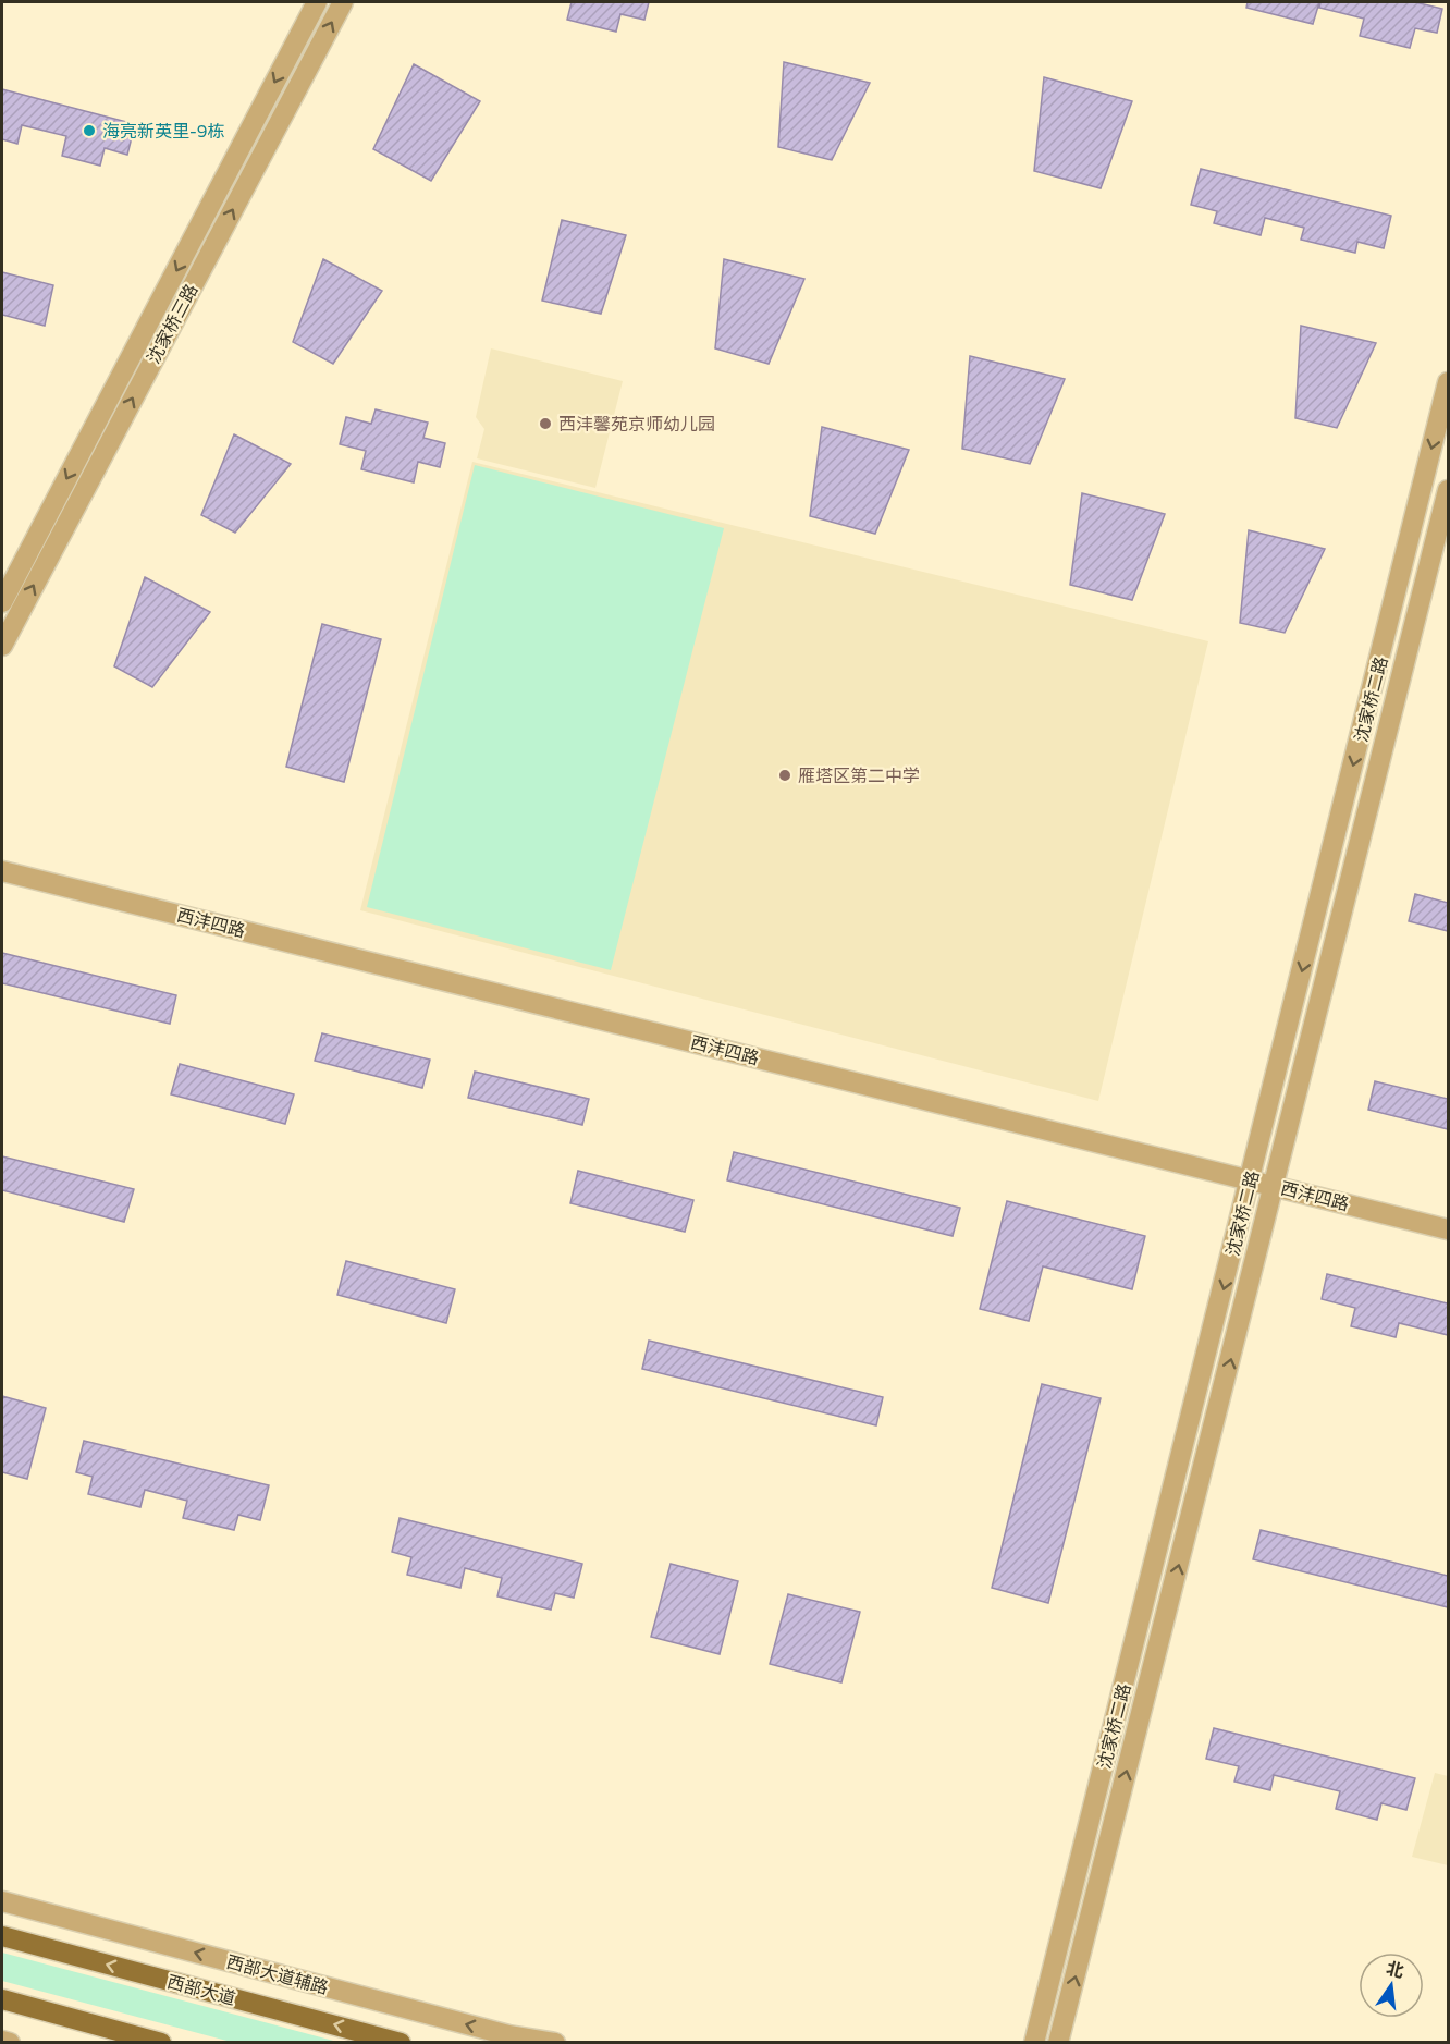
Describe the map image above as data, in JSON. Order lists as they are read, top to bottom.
{
  "streets": {
    "main road": ["西部大道"],
    "street": [
      "沈家桥三路",
      "沈家桥二路",
      "西沣四路",
      "西部大道辅路"
    ]
  },
  "crossings": [
    ["沈家桥二路", "西沣四路"]
  ],
  "one_way": ["西部大道辅路"],
  "places": ["海亮新英里-9栋", "西沣馨苑京师幼儿园", "雁塔区第二中学"],
  "north": "top"
}
